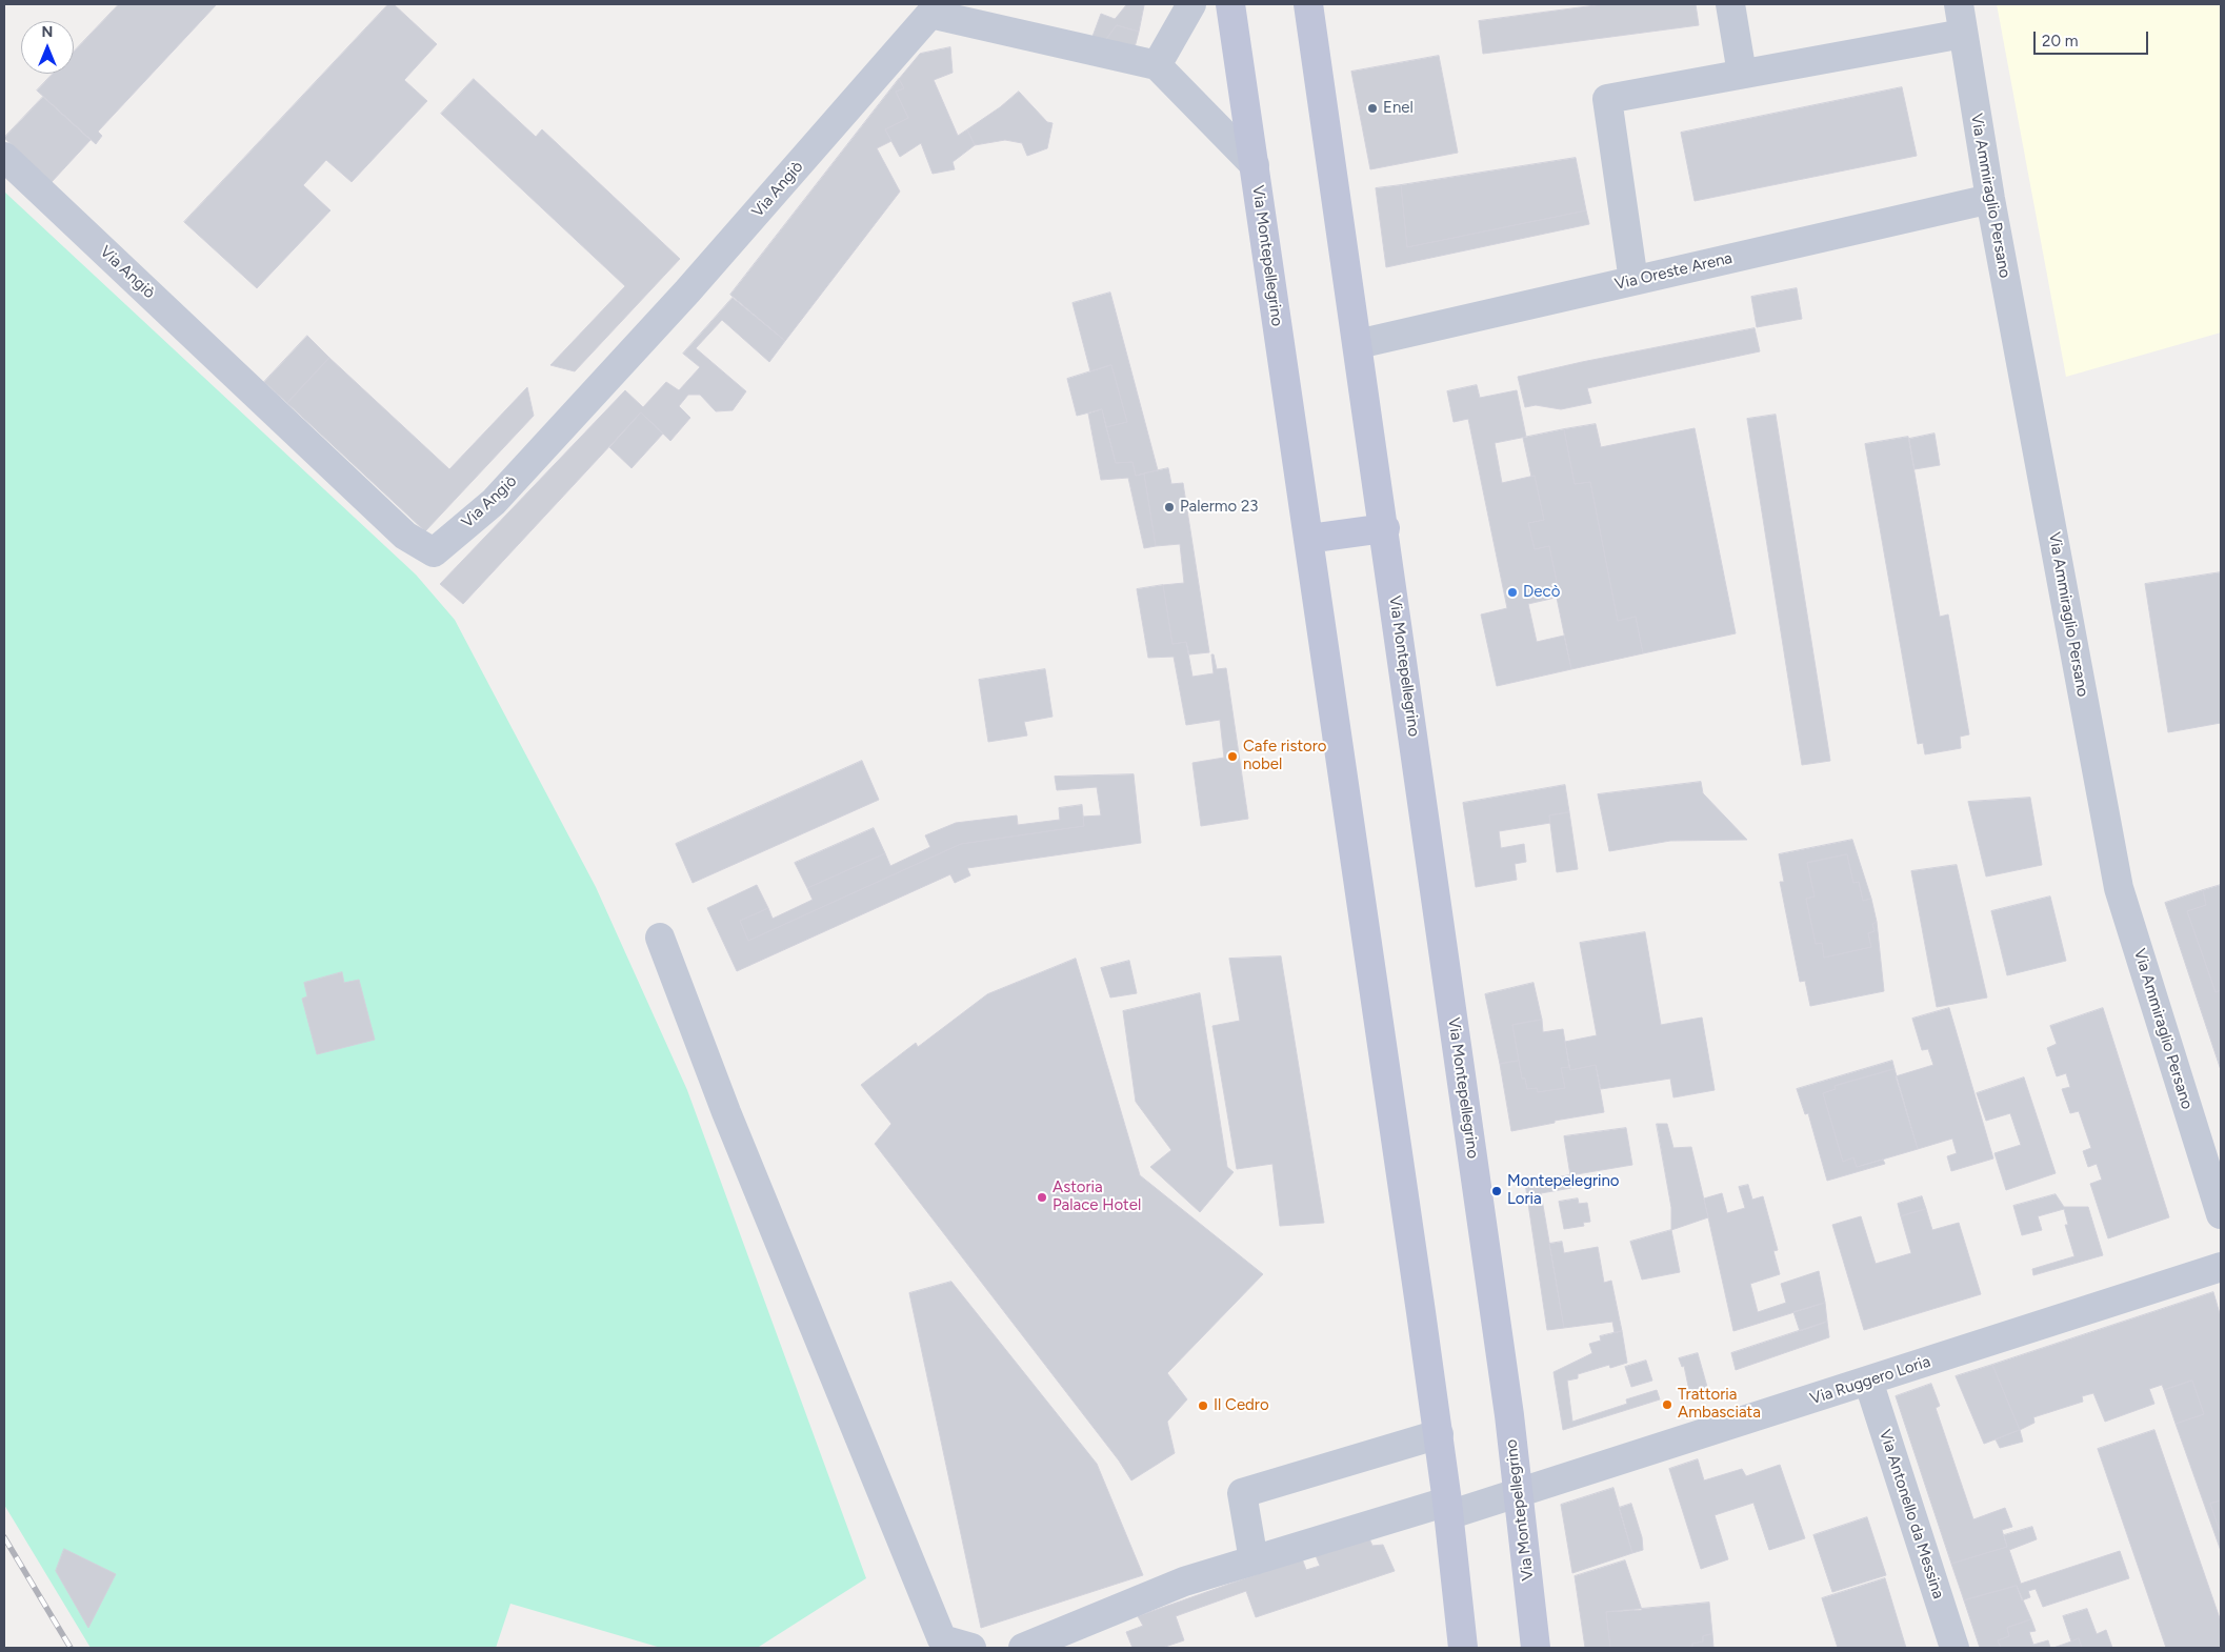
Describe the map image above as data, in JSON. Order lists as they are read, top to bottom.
{
  "streets": {
    "street": [
      "Via Angiò",
      "Via Ammiraglio Persano",
      "Via Montepellegrino",
      "Via Oreste Arena",
      "Via Ruggero Loria",
      "Via Antonello da Messina"
    ]
  },
  "crossings": [
    ["Via Ammiraglio Persano", "Via Oreste Arena"],
    ["Via Montepellegrino", "Via Oreste Arena"],
    ["Via Montepellegrino", "Via Ruggero Loria"],
    ["Via Ruggero Loria", "Via Antonello da Messina"]
  ],
  "places": [
    "Enel",
    "Palermo 23",
    "Decò",
    "Cafe ristoro nobel",
    "Montepelegrino Loria",
    "Astoria Palace Hotel",
    "Trattoria Ambasciata",
    "Il Cedro"
  ],
  "scale_bar": "20 m",
  "north": "top"
}
